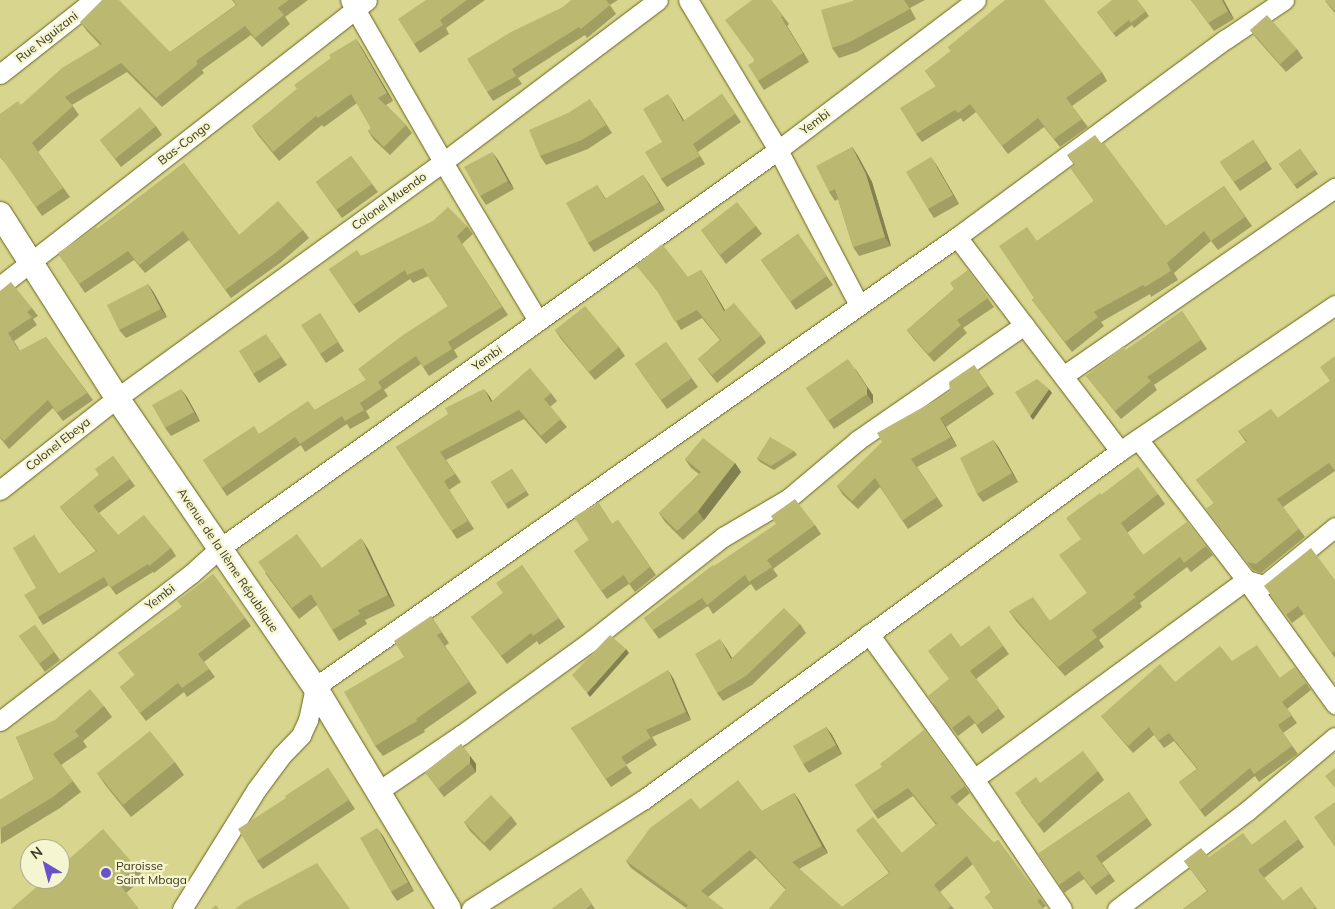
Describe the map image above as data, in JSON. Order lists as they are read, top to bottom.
{
  "streets": {
    "street": [
      "Rue Nguizani",
      "Yembi",
      "Bas-Congo",
      "Colonel Muendo",
      "Colonel Ebeya",
      "Avenue de la IIème République"
    ]
  },
  "crossings": [
    ["Yembi", "Avenue de la IIème République"],
    ["Bas-Congo", "Avenue de la IIème République"],
    ["Colonel Muendo", "Colonel Ebeya"],
    ["Colonel Muendo", "Avenue de la IIème République"],
    ["Colonel Ebeya", "Avenue de la IIème République"]
  ],
  "places": ["Paroisse Saint Mbaga"],
  "north": "top left"
}
